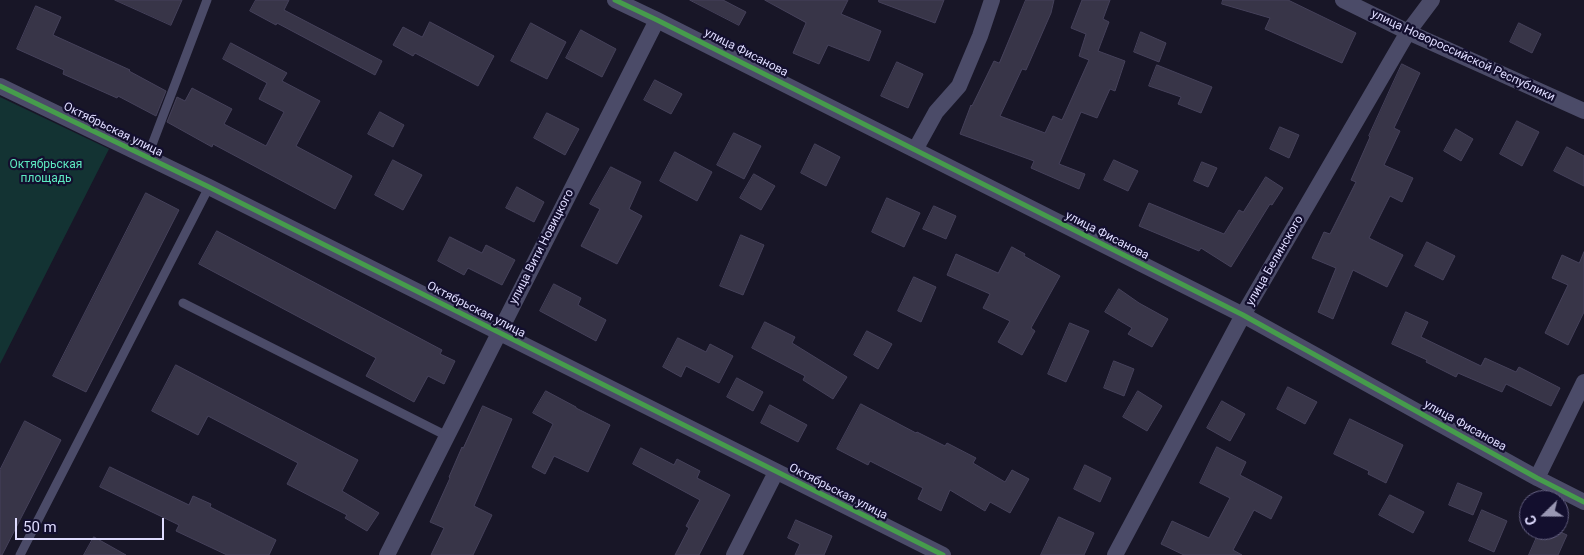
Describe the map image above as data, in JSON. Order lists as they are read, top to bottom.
{
  "streets": {
    "street": [
      "улица Фисанова",
      "улица Новороссийской Республики",
      "Октябрьская улица",
      "улица Вити Новицкого",
      "улица Белинского"
    ]
  },
  "crossings": [
    ["улица Фисанова", "улица Вити Новицкого"],
    ["улица Фисанова", "улица Белинского"],
    ["улица Новороссийской Республики", "улица Белинского"],
    ["Октябрьская улица", "улица Вити Новицкого"]
  ],
  "parks": ["Октябрьская площадь"],
  "scale_bar": "50 m",
  "north": "left"
}
